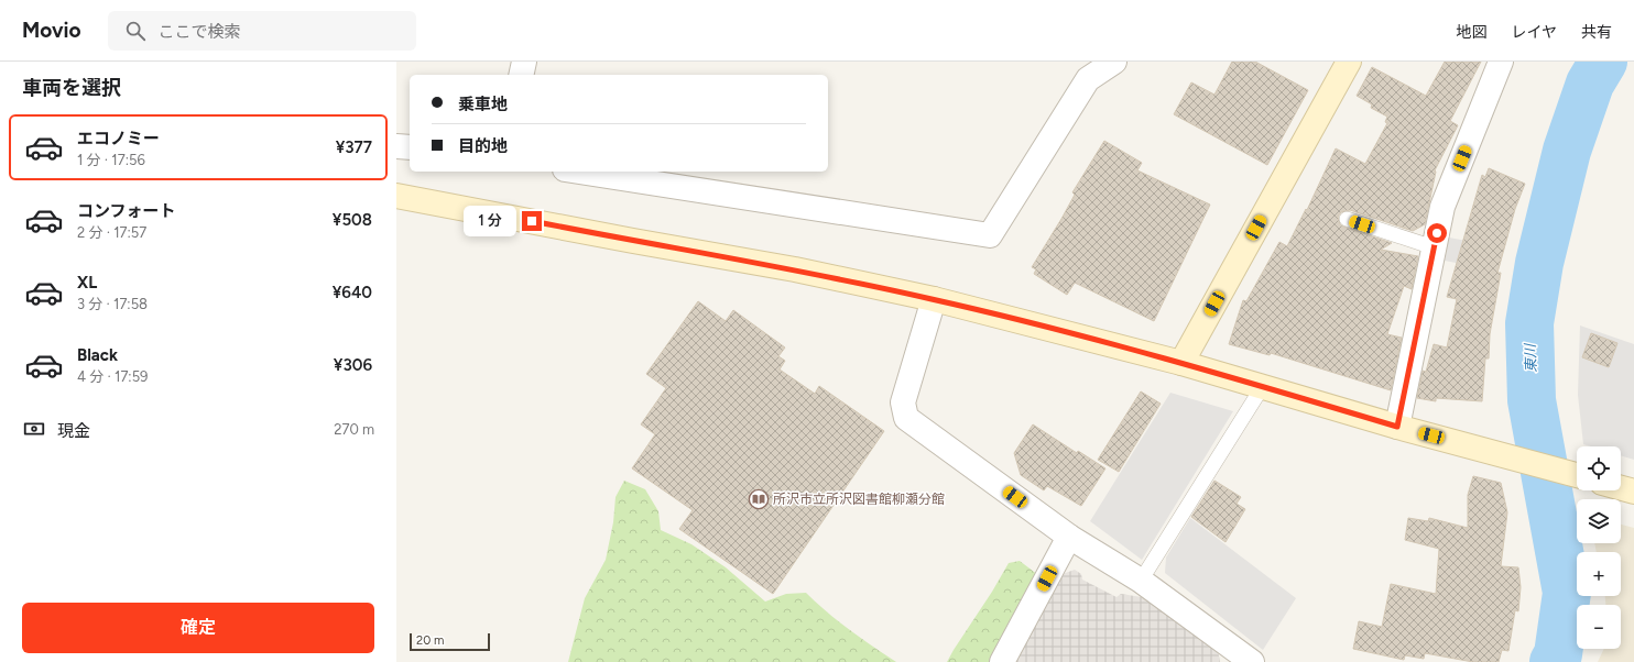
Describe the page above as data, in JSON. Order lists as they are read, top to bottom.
{
  "water": ["東川"],
  "places": {
    "library": ["所沢市立所沢図書館柳瀬分館"]
  },
  "scale_bar": "20 m",
  "page": {
    "header": "Movio",
    "search": "ここで検索",
    "nav": ["地図", "レイヤ", "共有"],
    "heading": "車両を選択",
    "banner": ["乗車地", "目的地"],
    "list": [
      {
        "name": "エコノミー",
        "note": "1 分 · 17:56",
        "value": "¥377"
      },
      {
        "name": "コンフォート",
        "note": "2 分 · 17:57",
        "value": "¥508"
      },
      {
        "name": "XL",
        "note": "3 分 · 17:58",
        "value": "¥640"
      },
      {
        "name": "Black",
        "note": "4 分 · 17:59",
        "value": "¥306"
      }
    ],
    "bubble": "1 分",
    "pay": ["現金", "270 m"],
    "map_buttons": ["+", "−"],
    "buttons": "確定",
    "scale": "20 m"
  }
}
